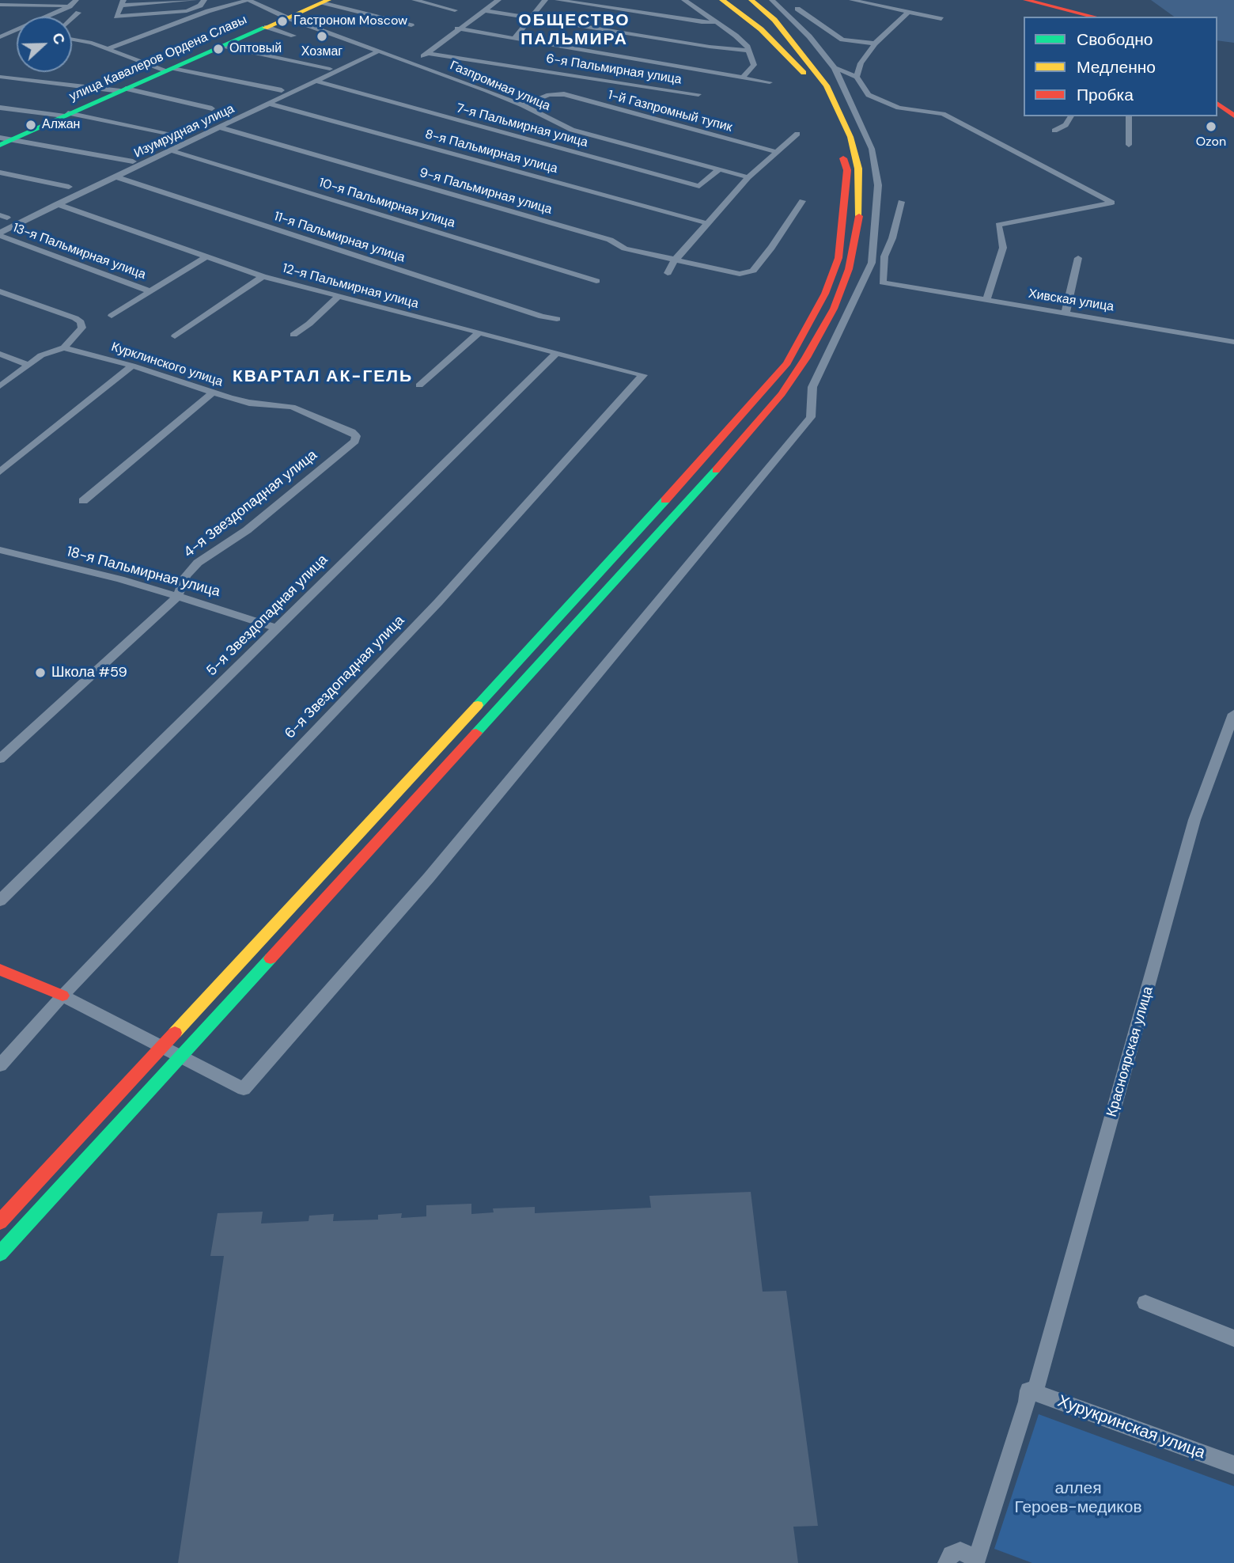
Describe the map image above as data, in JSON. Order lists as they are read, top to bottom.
{
  "streets": {
    "main road": ["улица Кавалеров Ордена Славы"],
    "street": [
      "6-я Пальмирная улица",
      "Газпромная улица",
      "1-й Газпромный тупик",
      "7-я Пальмирная улица",
      "Изумрудная улица",
      "8-я Пальмирная улица",
      "9-я Пальмирная улица",
      "10-я Пальмирная улица",
      "11-я Пальмирная улица",
      "13-я Пальмирная улица",
      "12-я Пальмирная улица",
      "Хивская улица",
      "Курклинского улица",
      "4-я Звездопадная улица",
      "18-я Пальмирная улица",
      "5-я Звездопадная улица",
      "6-я Звездопадная улица",
      "Красноярская улица",
      "Хурукринская улица"
    ]
  },
  "crossings": [
    ["улица Кавалеров Ордена Славы", "Газпромная улица"],
    ["Газпромная улица", "1-й Газпромный тупик"],
    ["Газпромная улица", "7-я Пальмирная улица"],
    ["Газпромная улица", "Изумрудная улица"],
    ["7-я Пальмирная улица", "Изумрудная улица"],
    ["Изумрудная улица", "8-я Пальмирная улица"],
    ["Изумрудная улица", "9-я Пальмирная улица"],
    ["Изумрудная улица", "10-я Пальмирная улица"],
    ["Изумрудная улица", "11-я Пальмирная улица"],
    ["Изумрудная улица", "13-я Пальмирная улица"],
    ["Изумрудная улица", "12-я Пальмирная улица"],
    ["12-я Пальмирная улица", "5-я Звездопадная улица"],
    ["12-я Пальмирная улица", "6-я Звездопадная улица"],
    ["Курклинского улица", "4-я Звездопадная улица"],
    ["4-я Звездопадная улица", "18-я Пальмирная улица"],
    ["18-я Пальмирная улица", "5-я Звездопадная улица"],
    ["Красноярская улица", "Хурукринская улица"]
  ],
  "districts": ["ОБЩЕСТВО ПАЛЬМИРА", "КВАРТАЛ АК-ГЕЛЬ"],
  "parks": ["аллея Героев-медиков"],
  "places": [
    "Гастроном Moscow",
    "Хозмаг",
    "Оптовый",
    "Алжан",
    "Ozon",
    "Школа #59"
  ],
  "legend": ["Свободно", "Медленно", "Пробка"],
  "north": "right"
}
